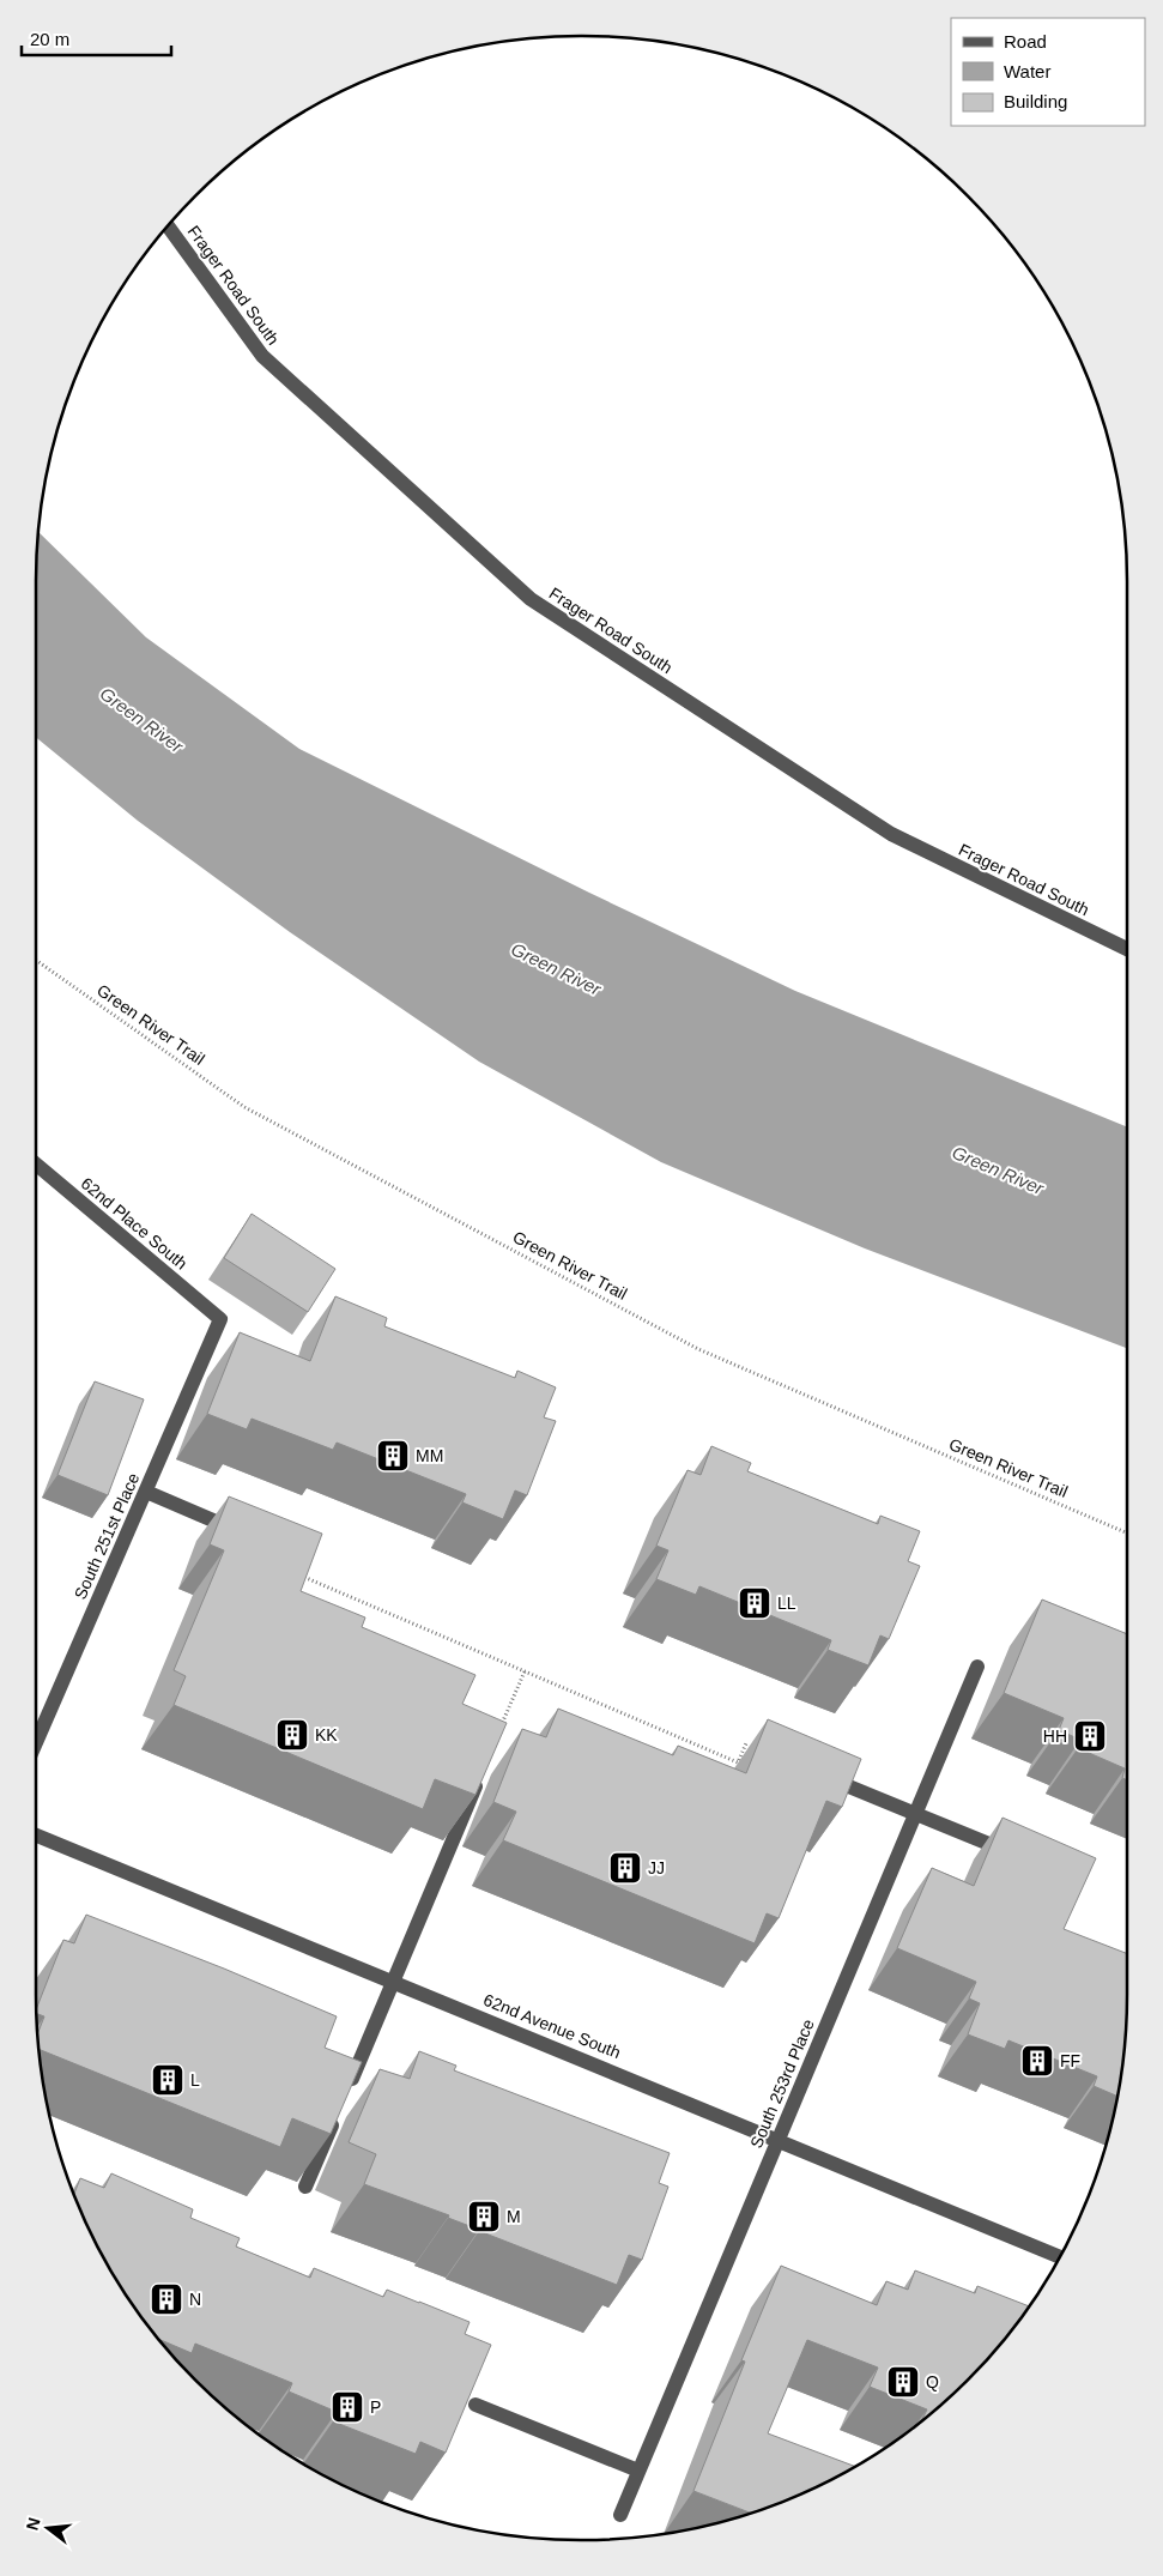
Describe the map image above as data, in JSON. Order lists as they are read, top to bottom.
{
  "streets": {
    "street": [
      "Frager Road South",
      "62nd Place South",
      "South 251st Place",
      "62nd Avenue South",
      "South 253rd Place"
    ],
    "path": ["Green River Trail"]
  },
  "crossings": [
    ["62nd Place South", "South 251st Place"],
    ["62nd Avenue South", "South 253rd Place"]
  ],
  "water": ["Green River"],
  "places": {
    "building": [
      "MM",
      "LL",
      "KK",
      "HH",
      "JJ",
      "FF",
      "L",
      "M",
      "N",
      "Q",
      "P"
    ]
  },
  "legend": ["Road", "Water", "Building"],
  "scale_bar": "20 m",
  "north": "left"
}
